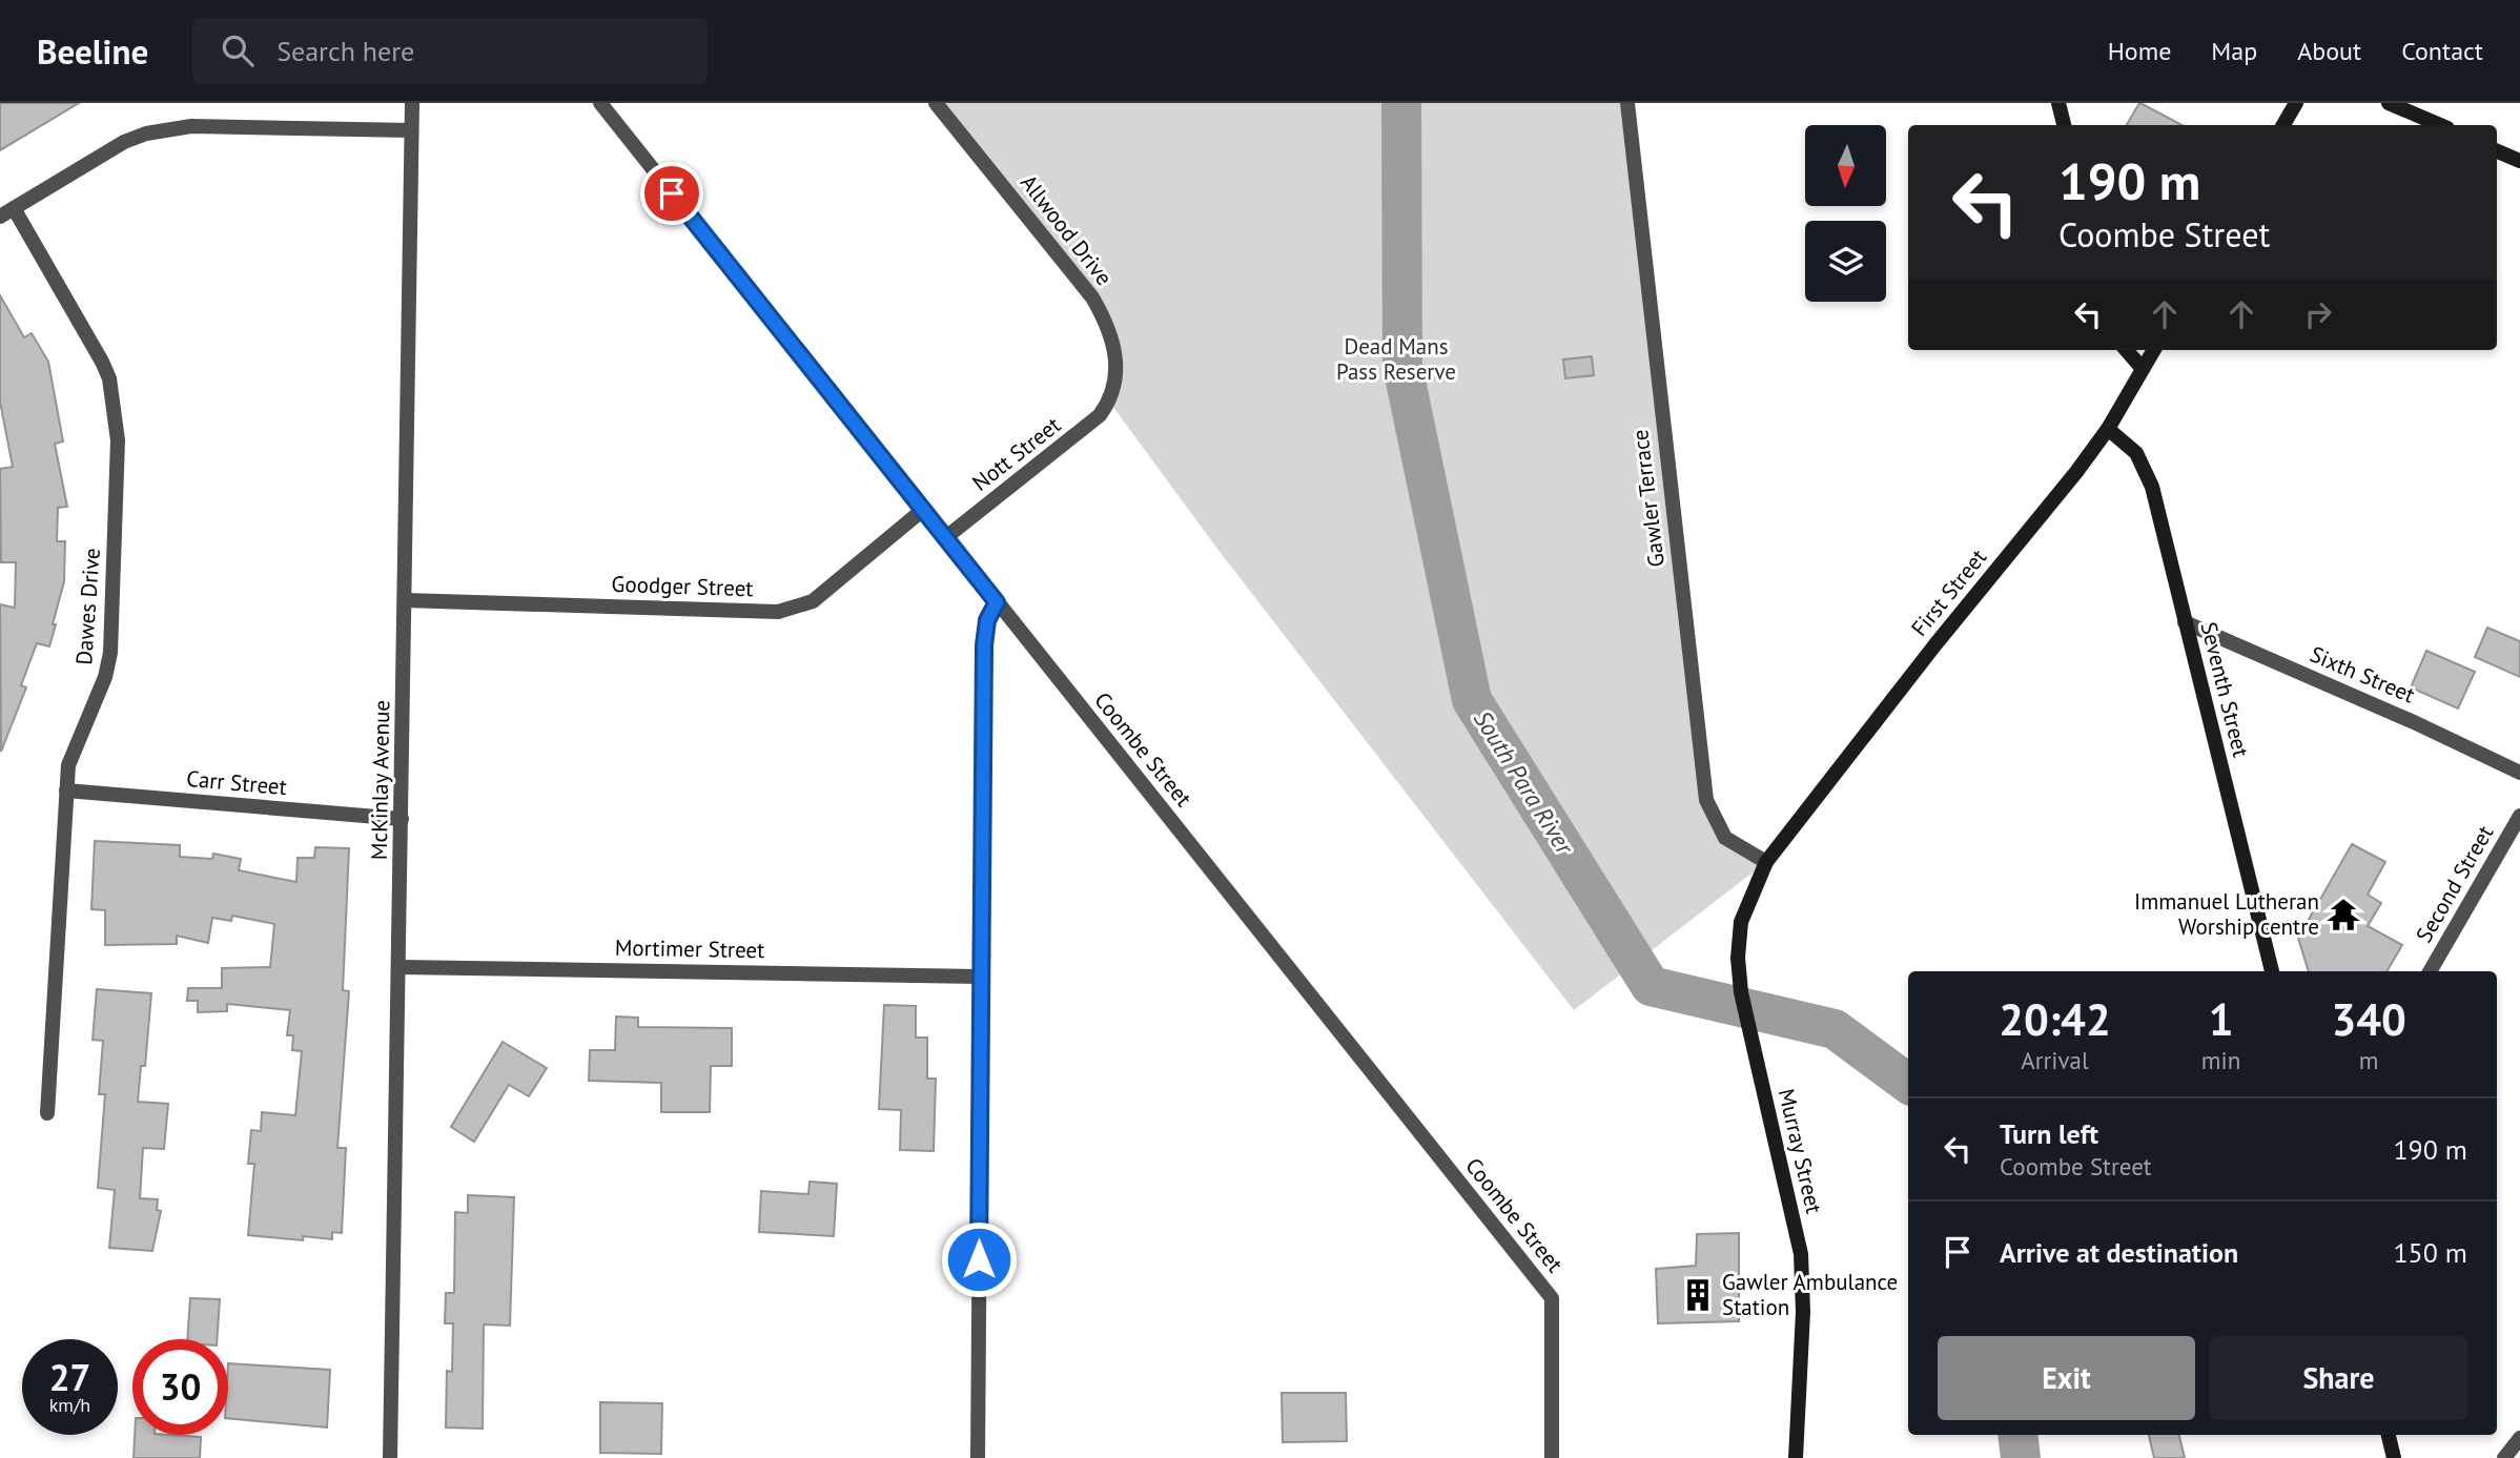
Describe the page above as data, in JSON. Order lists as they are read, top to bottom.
{
  "streets": {
    "street": [
      "Allwood Drive",
      "Nott Street",
      "Gawler Terrace",
      "Goodger Street",
      "First Street",
      "Dawes Drive",
      "Sixth Street",
      "Seventh Street",
      "Coombe Street",
      "McKinlay Avenue",
      "Carr Street",
      "Second Street",
      "Mortimer Street",
      "Murray Street"
    ]
  },
  "crossings": [
    ["Allwood Drive", "Nott Street"],
    ["Nott Street", "Coombe Street"],
    ["Gawler Terrace", "First Street"],
    ["Gawler Terrace", "Murray Street"],
    ["Goodger Street", "Coombe Street"],
    ["Goodger Street", "McKinlay Avenue"],
    ["First Street", "Seventh Street"],
    ["First Street", "Murray Street"],
    ["Dawes Drive", "Carr Street"],
    ["Sixth Street", "Seventh Street"],
    ["McKinlay Avenue", "Carr Street"],
    ["McKinlay Avenue", "Mortimer Street"]
  ],
  "water": ["South Para River"],
  "parks": ["Dead Mans Pass Reserve"],
  "places": {
    "temple": ["Immanuel Lutheran Worship centre"],
    "building": ["Gawler Ambulance Station"]
  },
  "north": "bottom",
  "page": {
    "header": "Beeline",
    "search": "Search here",
    "nav": [
      "Home",
      "Map",
      "About",
      "Contact"
    ],
    "turn": ["190 m", "Coombe Street"],
    "eta": [
      "20:42",
      "Arrival",
      "1",
      "min",
      "340",
      "m"
    ],
    "list": [
      {
        "name": "Turn left",
        "note": "Coombe Street",
        "value": "190 m"
      },
      {
        "name": "Arrive at destination",
        "value": "150 m"
      }
    ],
    "buttons": ["Exit", "Share"],
    "speed": "27 km/h",
    "limit": "30"
  }
}
